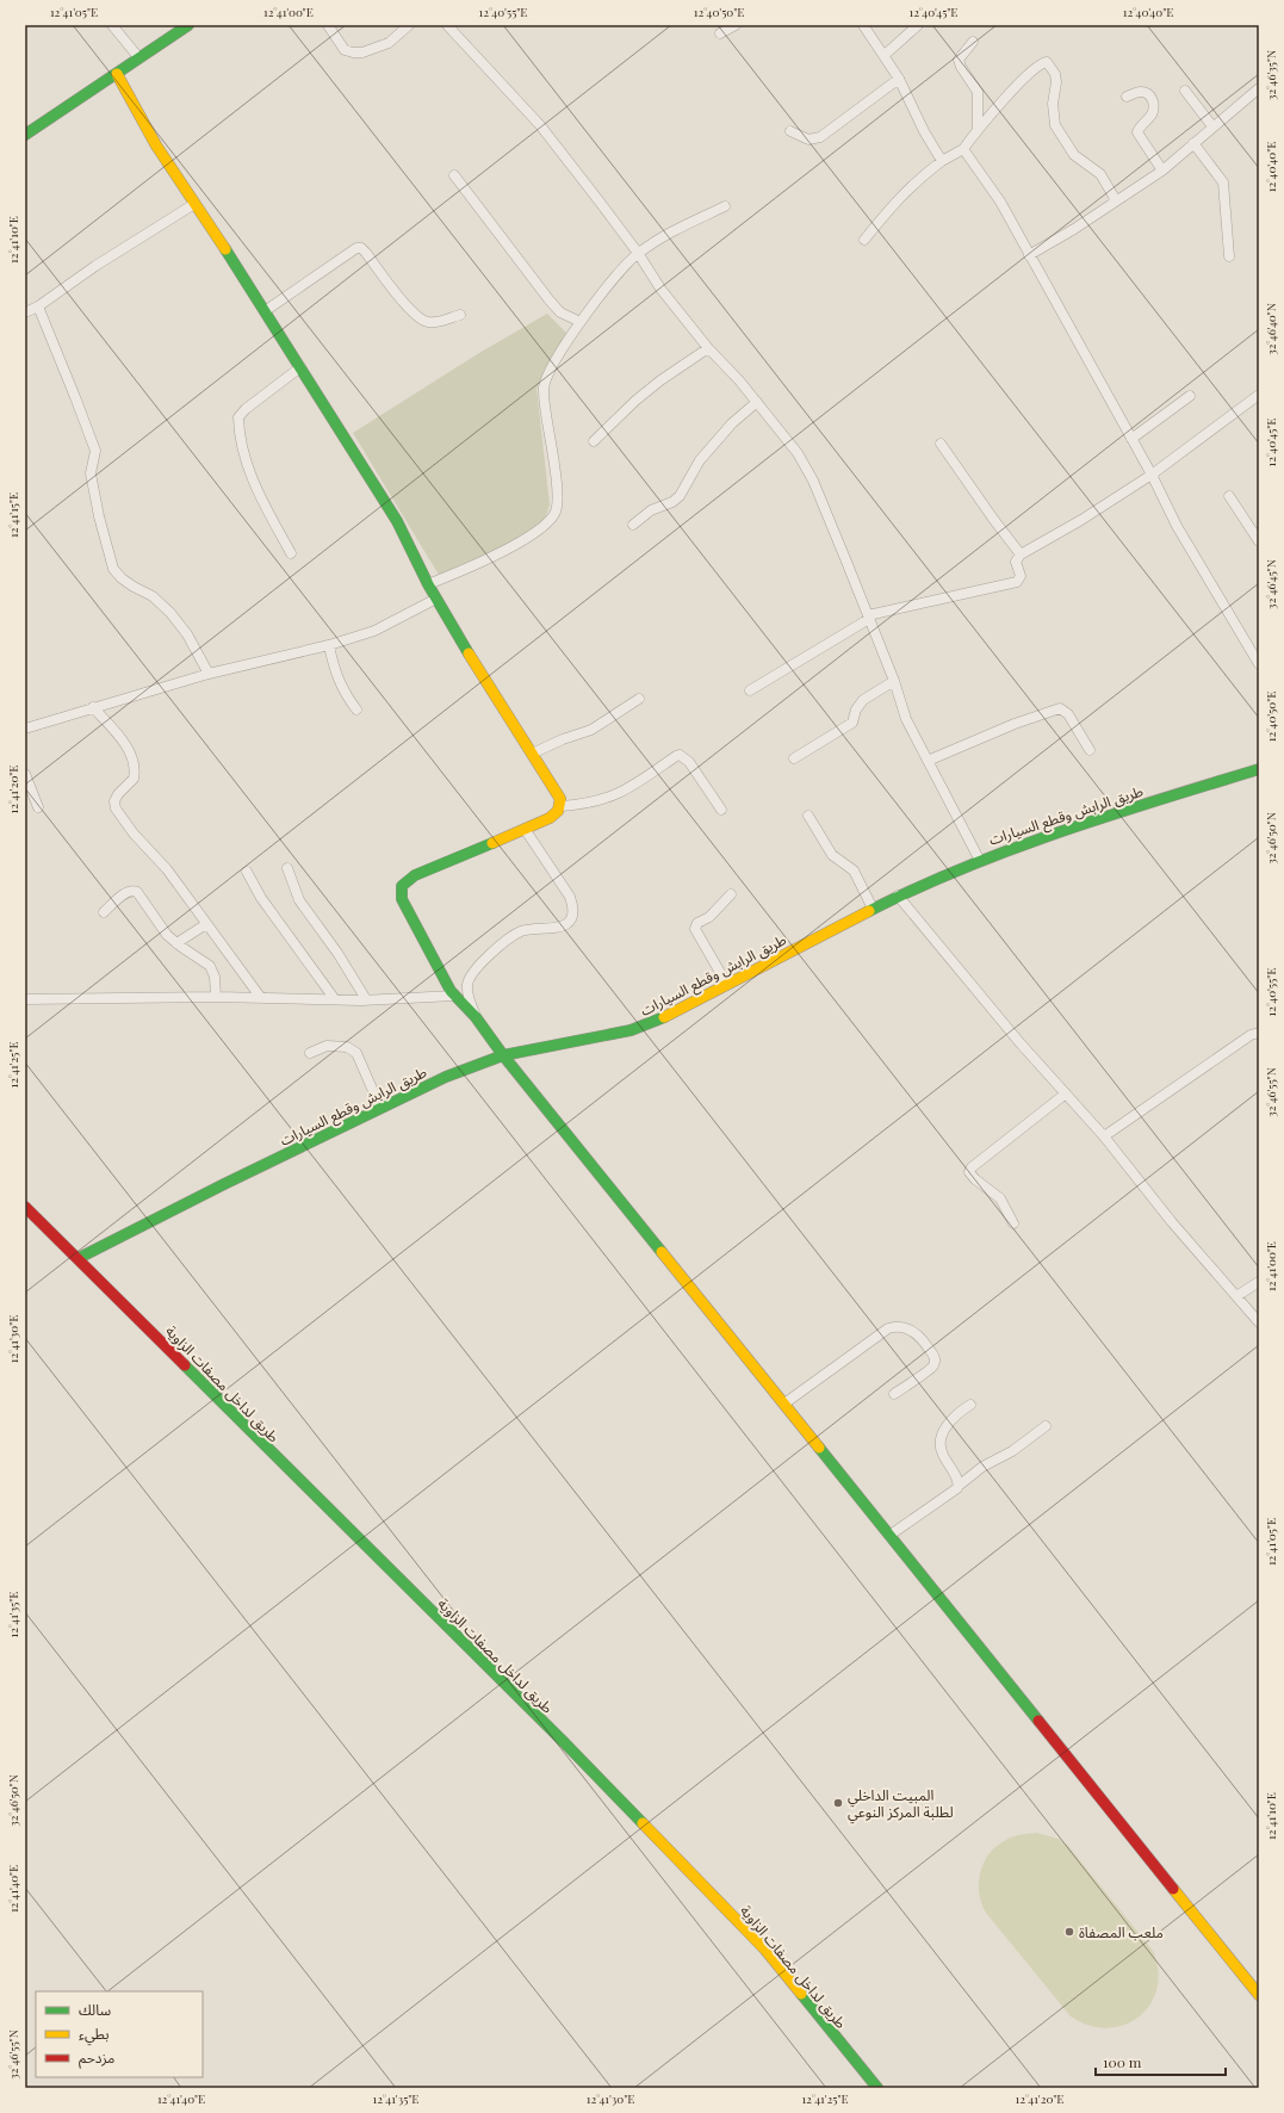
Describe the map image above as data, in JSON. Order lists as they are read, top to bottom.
{
  "streets": {
    "street": ["طريق الرابش وقطع السيارات", "طريق لداخل مصفات الزاوية"]
  },
  "crossings": [
    ["طريق الرابش وقطع السيارات", "طريق لداخل مصفات الزاوية"]
  ],
  "places": ["المبيت الداخلي لطلبة المركز النوعي", "ملعب المصفاة"],
  "legend": ["سالك", "بطيء", "مزدحم"],
  "scale_bar": "100 m",
  "coordinates": [
    "12°41'05\"E",
    "12°41'00\"E",
    "12°40'55\"E",
    "12°40'50\"E",
    "12°40'45\"E",
    "12°40'40\"E",
    "32°46'35\"N",
    "12°41'10\"E",
    "32°46'40\"N",
    "12°41'15\"E",
    "32°46'45\"N",
    "12°41'20\"E",
    "32°46'50\"N",
    "12°41'25\"E",
    "32°46'55\"N",
    "12°41'30\"E",
    "12°41'35\"E",
    "12°41'40\"E"
  ]
}
